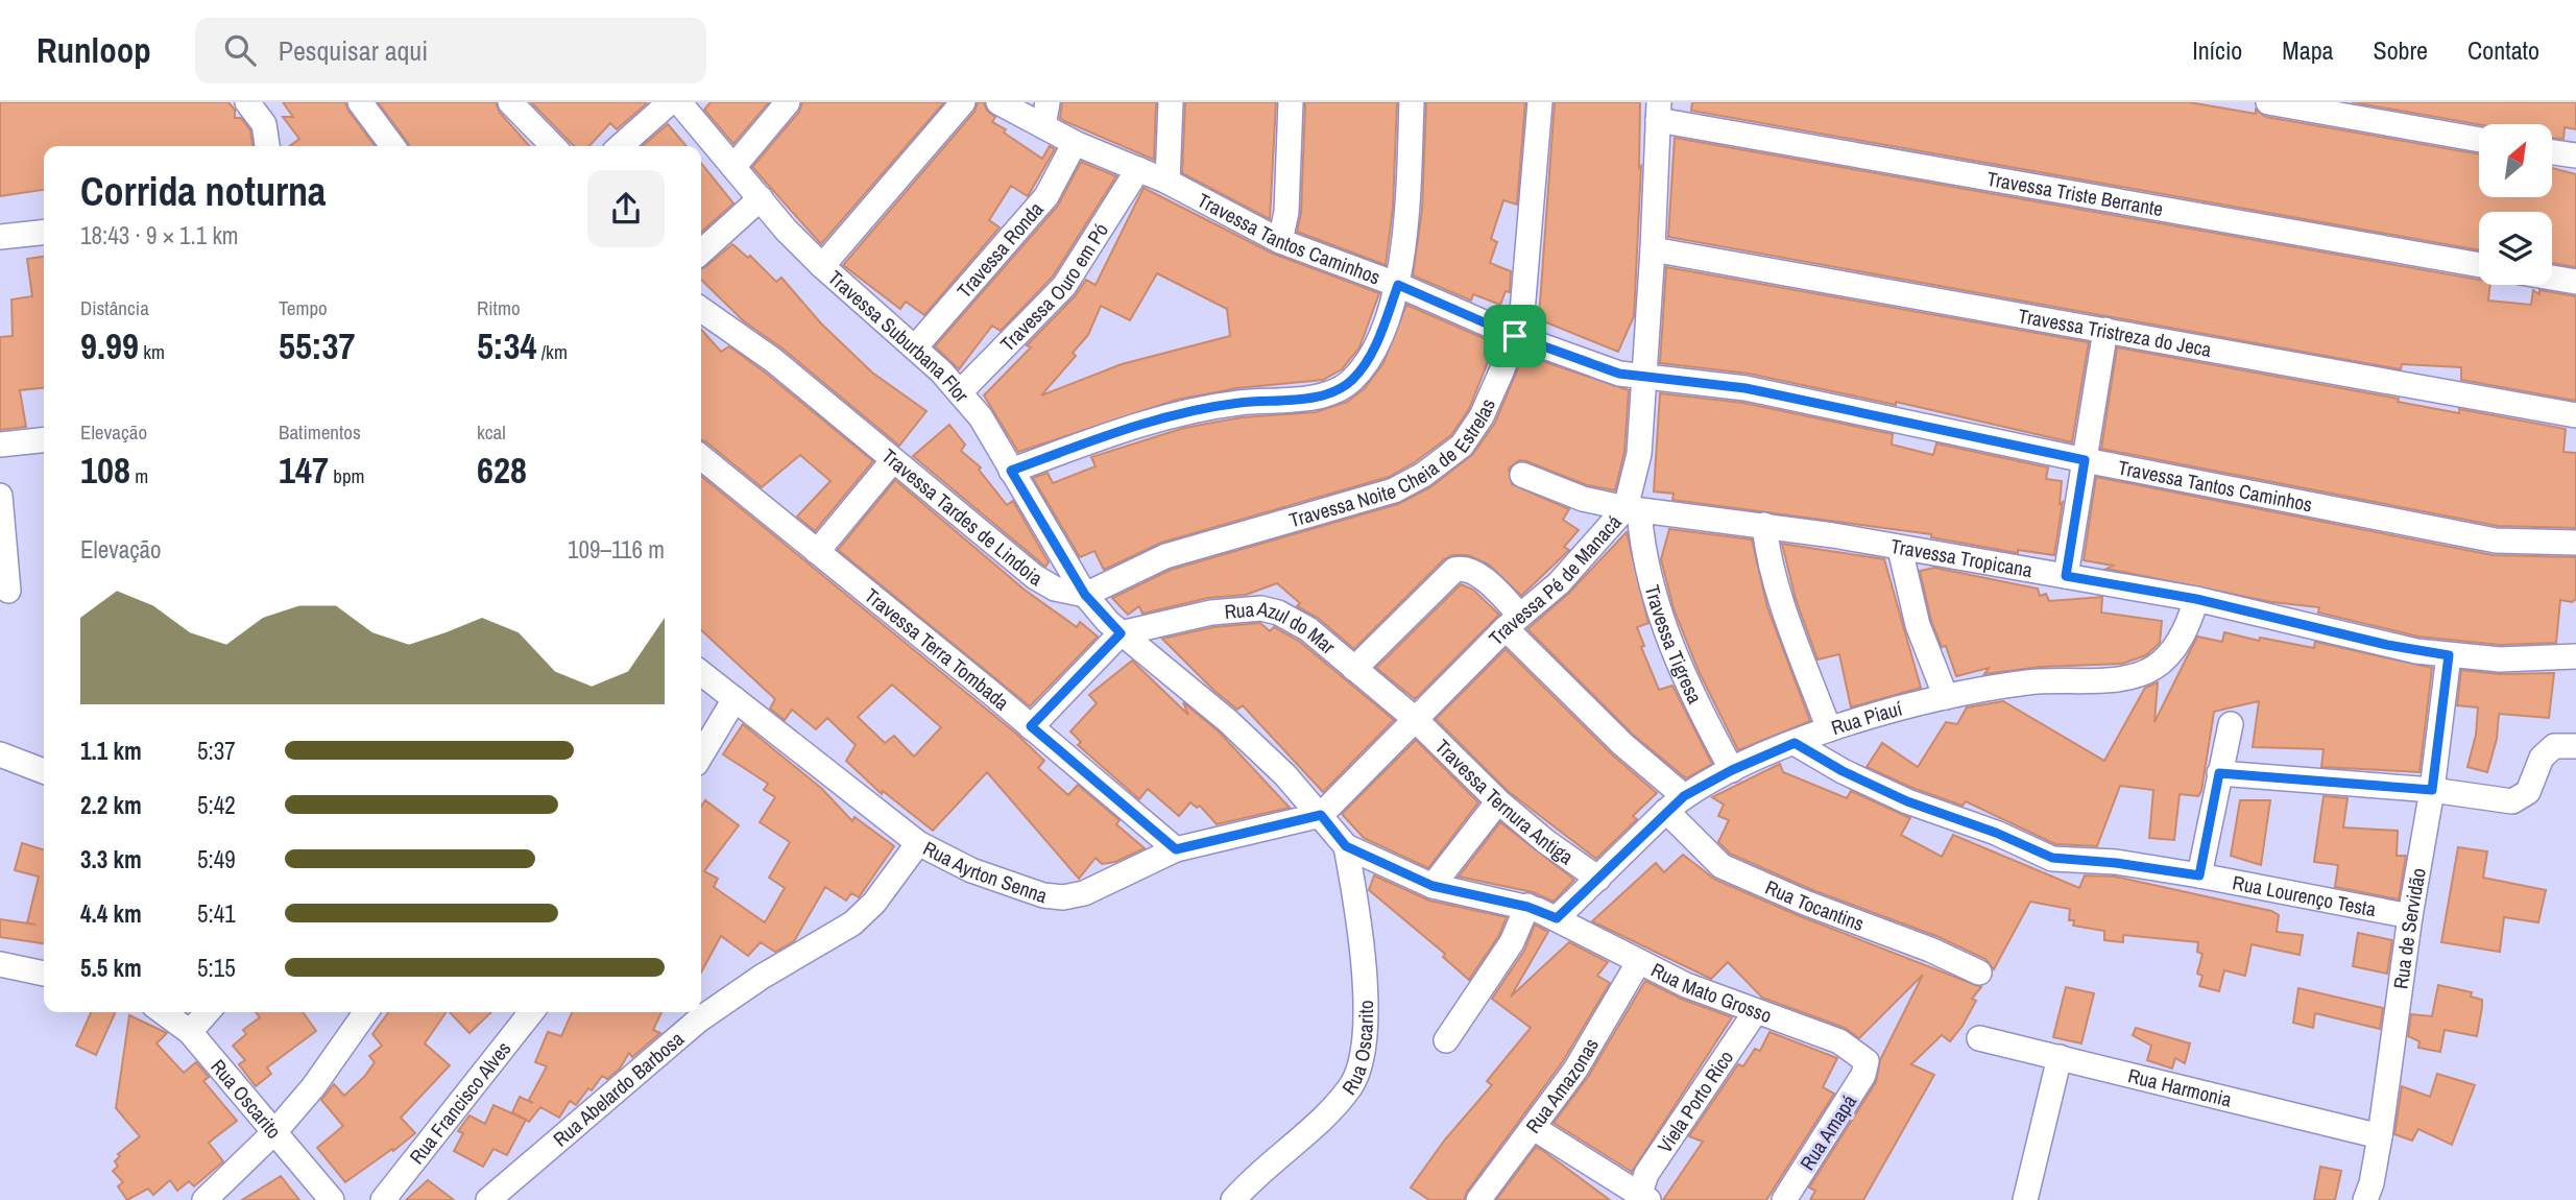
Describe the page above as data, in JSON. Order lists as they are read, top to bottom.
{
  "streets": {
    "street": [
      "Travessa Triste Berrante",
      "Travessa Tantos Caminhos",
      "Travessa Ronda",
      "Travessa Ouro em Pó",
      "Travessa Tristreza do Jeca",
      "Travessa Suburbana Flor",
      "Travessa Noite Cheia de Estrelas",
      "Travessa Tardes de Lindoia",
      "Travessa Tropicana",
      "Travessa Pé de Manacá",
      "Rua Azul do Mar",
      "Travessa Tigresa",
      "Travessa Terra Tombada",
      "Rua Piauí",
      "Travessa Ternura Antiga",
      "Rua Ayrton Senna",
      "Rua Lourenço Testa",
      "Rua Tocantins",
      "Rua de Servidão",
      "Rua Mato Grosso",
      "Rua Oscarito",
      "Rua Amazonas",
      "Rua Harmonia",
      "Rua Abelardo Barbosa",
      "Viela Porto Rico",
      "Rua Francisco Alves",
      "Rua Amapá"
    ]
  },
  "crossings": [
    ["Travessa Triste Berrante", "Travessa Pé de Manacá"],
    ["Travessa Tantos Caminhos", "Travessa Ronda"],
    ["Travessa Tantos Caminhos", "Travessa Ouro em Pó"],
    ["Travessa Tantos Caminhos", "Travessa Noite Cheia de Estrelas"],
    ["Travessa Tantos Caminhos", "Travessa Pé de Manacá"],
    ["Travessa Ronda", "Travessa Suburbana Flor"],
    ["Travessa Ouro em Pó", "Travessa Suburbana Flor"],
    ["Travessa Tristreza do Jeca", "Travessa Pé de Manacá"],
    ["Travessa Suburbana Flor", "Travessa Noite Cheia de Estrelas"],
    ["Travessa Suburbana Flor", "Travessa Tardes de Lindoia"],
    ["Travessa Noite Cheia de Estrelas", "Travessa Tardes de Lindoia"],
    ["Travessa Tropicana", "Travessa Pé de Manacá"],
    ["Travessa Tropicana", "Travessa Tigresa"],
    ["Travessa Tropicana", "Rua Piauí"],
    ["Travessa Tropicana", "Rua de Servidão"],
    ["Travessa Pé de Manacá", "Rua Azul do Mar"],
    ["Travessa Pé de Manacá", "Travessa Tigresa"],
    ["Travessa Pé de Manacá", "Travessa Ternura Antiga"],
    ["Travessa Pé de Manacá", "Rua Ayrton Senna"],
    ["Rua Azul do Mar", "Travessa Ternura Antiga"],
    ["Travessa Tigresa", "Rua Piauí"],
    ["Travessa Terra Tombada", "Rua Ayrton Senna"],
    ["Rua Piauí", "Travessa Ternura Antiga"],
    ["Rua Piauí", "Rua Lourenço Testa"],
    ["Rua Piauí", "Rua Tocantins"],
    ["Rua Piauí", "Rua Mato Grosso"],
    ["Rua Ayrton Senna", "Rua Abelardo Barbosa"],
    ["Rua Lourenço Testa", "Rua de Servidão"],
    ["Rua de Servidão", "Rua Harmonia"],
    ["Rua Mato Grosso", "Rua Oscarito"],
    ["Rua Mato Grosso", "Rua Amazonas"],
    ["Rua Mato Grosso", "Viela Porto Rico"],
    ["Rua Mato Grosso", "Rua Amapá"]
  ],
  "north": "top right",
  "page": {
    "header": "Runloop",
    "search": "Pesquisar aqui",
    "nav": [
      "Início",
      "Mapa",
      "Sobre",
      "Contato"
    ],
    "heading": ["Corrida noturna", "18:43 · 9 × 1.1 km"],
    "stats": [
      ["Distância", "9.99 km"],
      ["Tempo", "55:37"],
      ["Ritmo", "5:34 /km"],
      ["Elevação", "108 m"],
      ["Batimentos", "147 bpm"],
      ["kcal", "628"]
    ],
    "chart": ["Elevação", "109–116 m"],
    "list": [
      {
        "name": "1.1 km",
        "note": "5:37"
      },
      {
        "name": "2.2 km",
        "note": "5:42"
      },
      {
        "name": "3.3 km",
        "note": "5:49"
      },
      {
        "name": "4.4 km",
        "note": "5:41"
      },
      {
        "name": "5.5 km",
        "note": "5:15"
      }
    ]
  }
}
